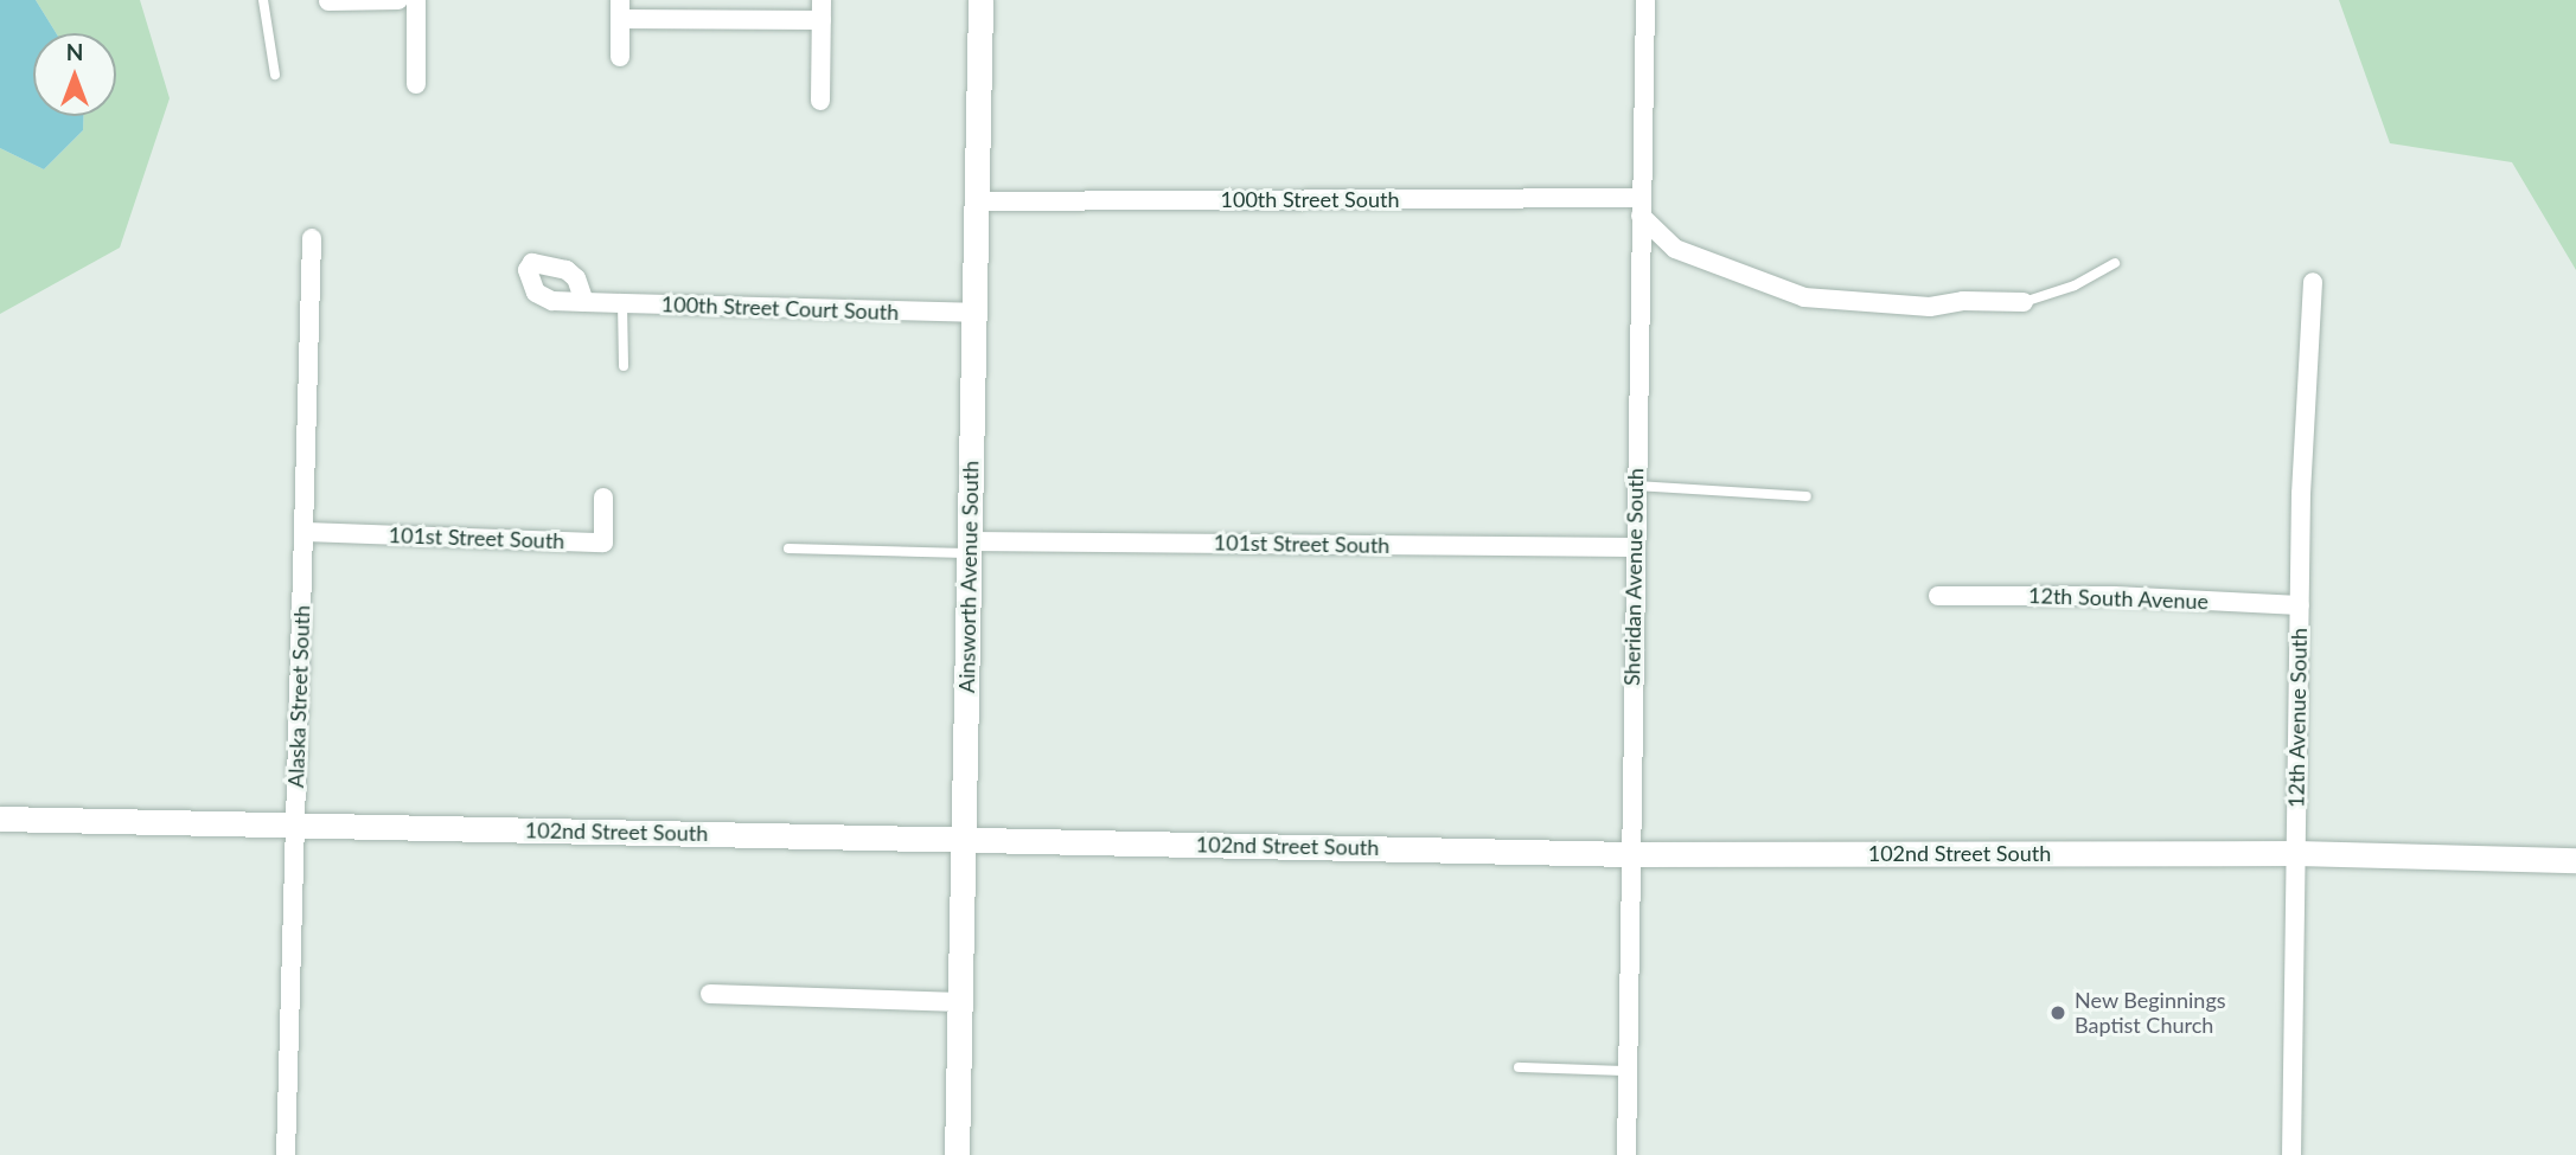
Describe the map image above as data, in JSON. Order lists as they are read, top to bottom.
{
  "streets": {
    "street": [
      "100th Street South",
      "100th Street Court South",
      "101st Street South",
      "Ainsworth Avenue South",
      "Sheridan Avenue South",
      "12th South Avenue",
      "Alaska Street South",
      "12th Avenue South",
      "102nd Street South"
    ]
  },
  "crossings": [
    ["100th Street South", "Ainsworth Avenue South"],
    ["100th Street South", "Sheridan Avenue South"],
    ["100th Street Court South", "Ainsworth Avenue South"],
    ["101st Street South", "Ainsworth Avenue South"],
    ["101st Street South", "Sheridan Avenue South"],
    ["101st Street South", "Alaska Street South"],
    ["Ainsworth Avenue South", "102nd Street South"],
    ["Sheridan Avenue South", "102nd Street South"],
    ["12th South Avenue", "12th Avenue South"],
    ["Alaska Street South", "102nd Street South"],
    ["12th Avenue South", "102nd Street South"]
  ],
  "places": ["New Beginnings Baptist Church"],
  "north": "top"
}
